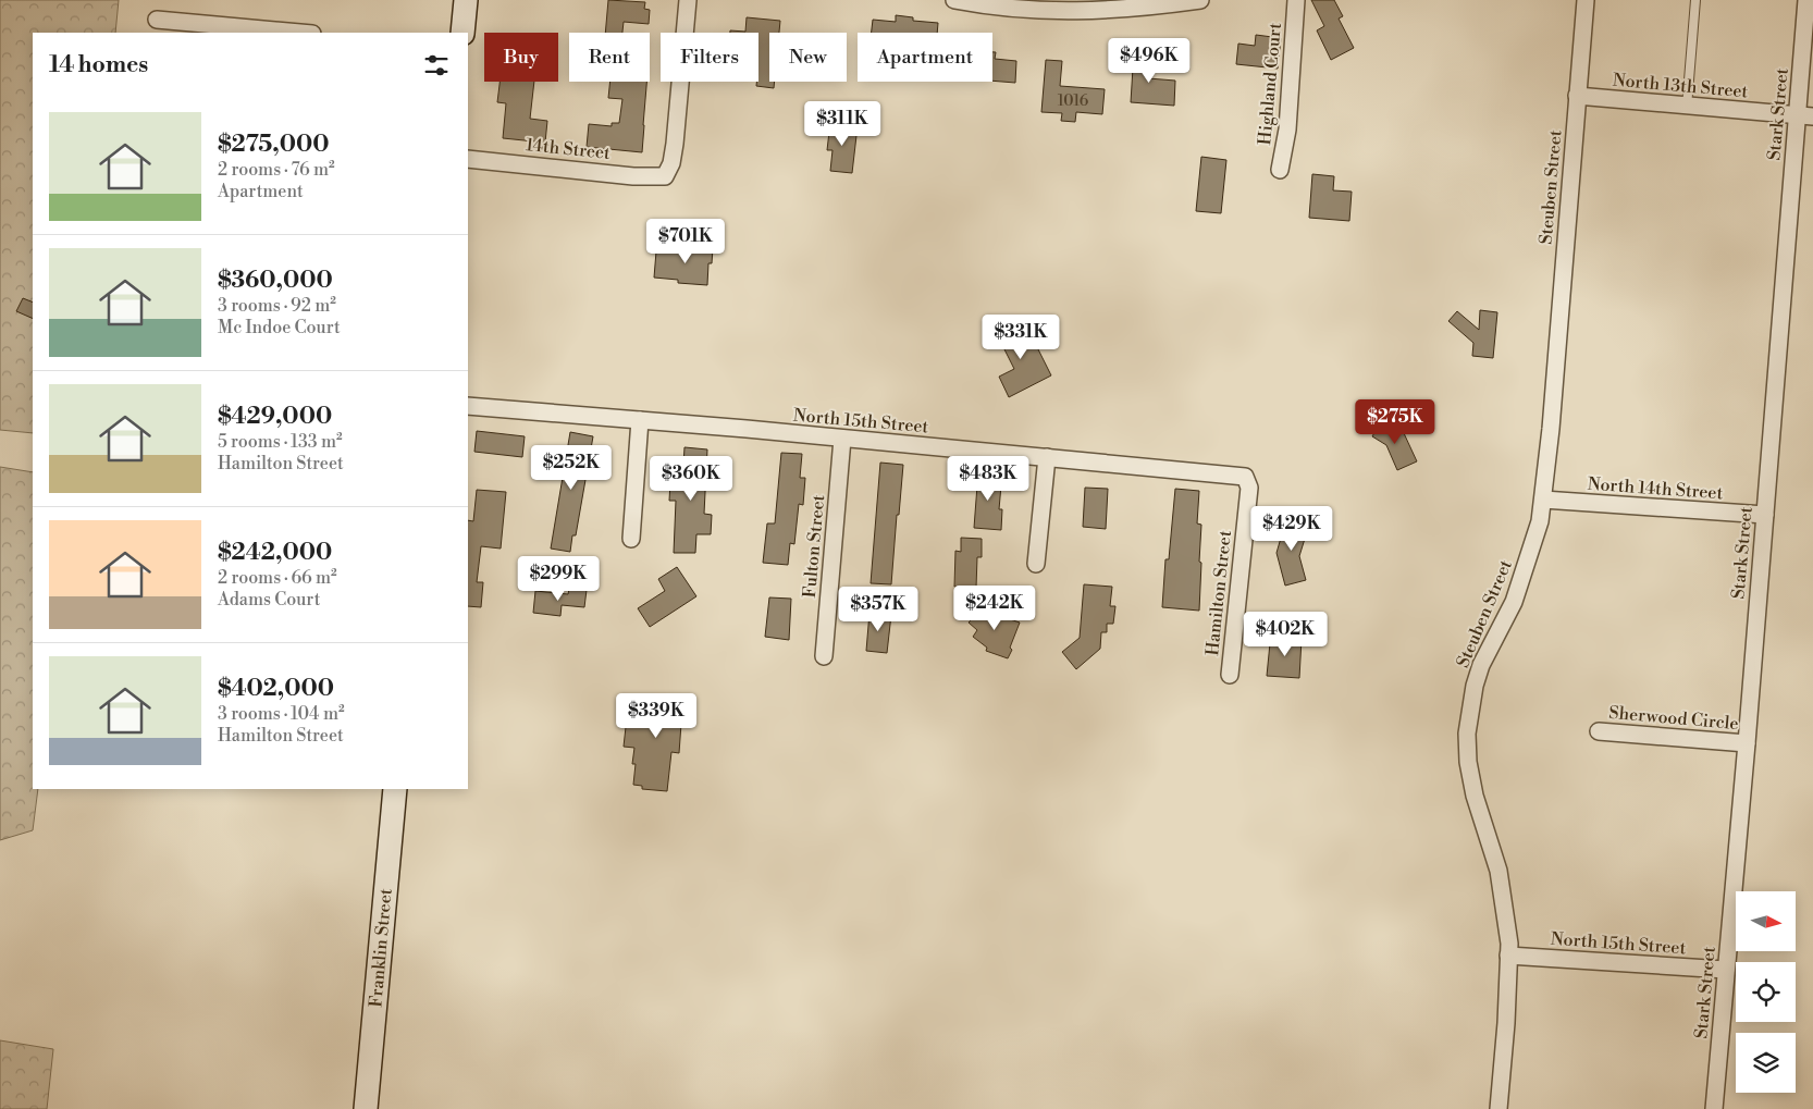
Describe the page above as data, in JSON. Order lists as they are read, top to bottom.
{
  "streets": {
    "street": [
      "Highland Court",
      "North 13th Street",
      "Stark Street",
      "14th Street",
      "Steuben Street",
      "North 15th Street",
      "North 14th Street",
      "Fulton Street",
      "Hamilton Street",
      "Sherwood Circle",
      "Franklin Street"
    ]
  },
  "crossings": [
    ["North 13th Street", "Stark Street"],
    ["North 13th Street", "Steuben Street"],
    ["Stark Street", "North 15th Street"],
    ["Stark Street", "North 14th Street"],
    ["Stark Street", "Sherwood Circle"],
    ["Steuben Street", "North 15th Street"],
    ["Steuben Street", "North 14th Street"],
    ["North 15th Street", "Fulton Street"],
    ["North 15th Street", "Hamilton Street"]
  ],
  "house_numbers": ["1016"],
  "north": "right",
  "page": {
    "chip": [
      "Buy",
      "Rent",
      "Filters",
      "New",
      "Apartment"
    ],
    "heading": "14 homes",
    "price": [
      "$496K",
      "$311K",
      "$701K",
      "$331K",
      "$275K",
      "$252K",
      "$360K",
      "$483K",
      "$429K",
      "$299K",
      "$242K",
      "$357K",
      "$402K",
      "$339K"
    ],
    "list": [
      {
        "name": "$275,000",
        "note": "2 rooms · 76 m² · Apartment"
      },
      {
        "name": "$360,000",
        "note": "3 rooms · 92 m² · Mc Indoe Court"
      },
      {
        "name": "$429,000",
        "note": "5 rooms · 133 m² · Hamilton Street"
      },
      {
        "name": "$242,000",
        "note": "2 rooms · 66 m² · Adams Court"
      },
      {
        "name": "$402,000",
        "note": "3 rooms · 104 m² · Hamilton Street"
      }
    ]
  }
}
